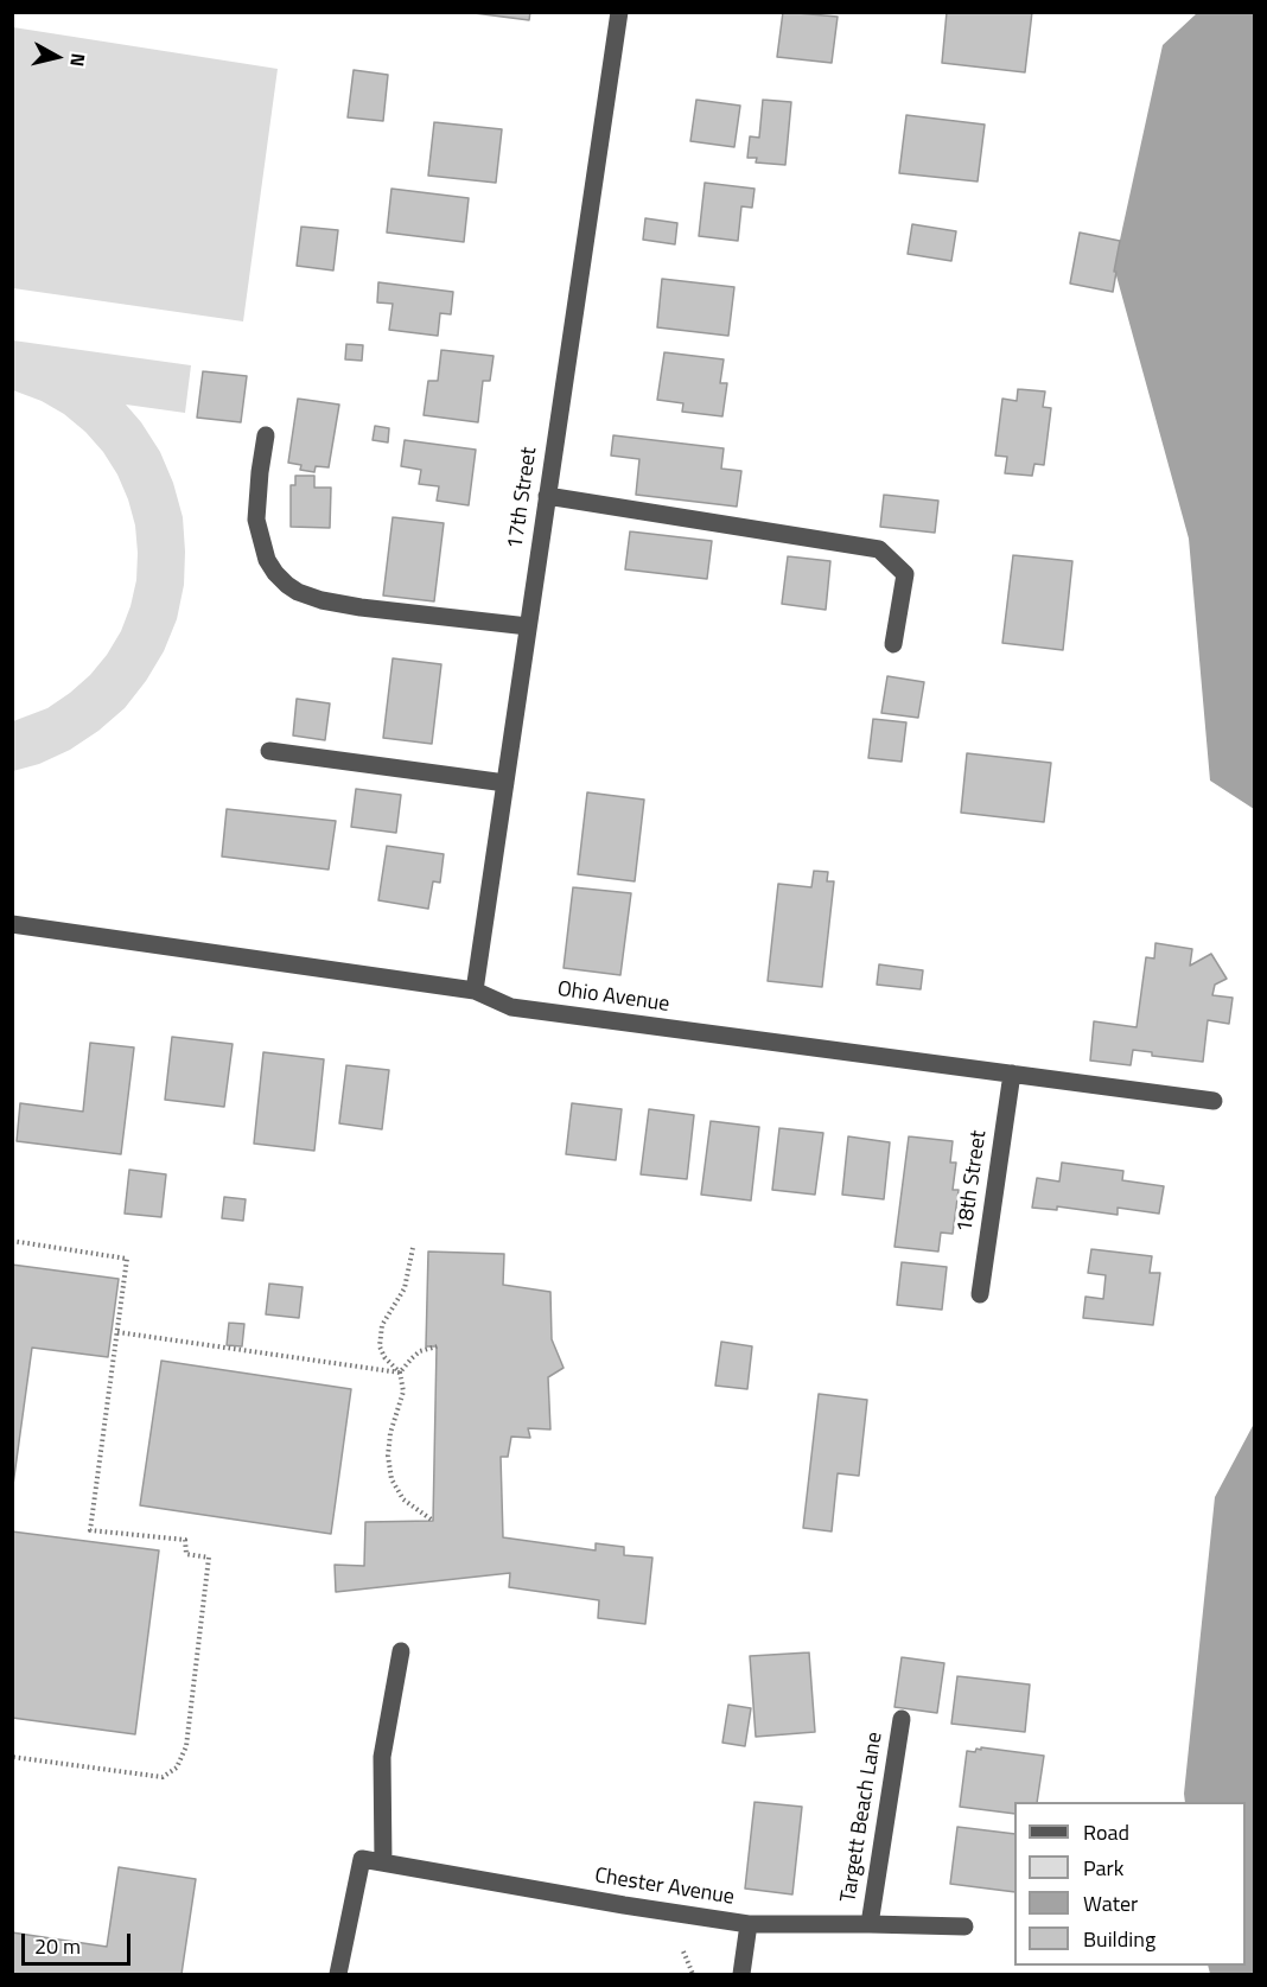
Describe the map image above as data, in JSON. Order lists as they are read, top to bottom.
{
  "streets": {
    "street": [
      "17th Street",
      "Ohio Avenue",
      "18th Street",
      "Targett Beach Lane",
      "Chester Avenue"
    ]
  },
  "crossings": [
    ["17th Street", "Ohio Avenue"],
    ["Ohio Avenue", "18th Street"],
    ["Targett Beach Lane", "Chester Avenue"]
  ],
  "legend": [
    "Road",
    "Park",
    "Water",
    "Building"
  ],
  "scale_bar": "20 m",
  "north": "right"
}
